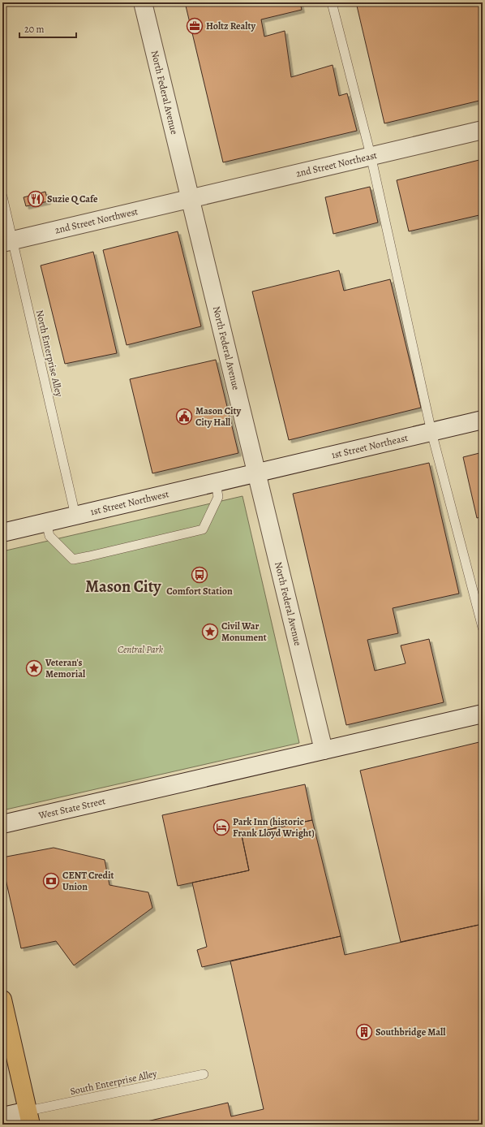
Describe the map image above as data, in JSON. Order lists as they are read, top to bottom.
{
  "streets": {
    "street": [
      "North Federal Avenue",
      "2nd Street Northeast",
      "2nd Street Northwest",
      "1st Street Northeast",
      "1st Street Northwest",
      "West State Street"
    ],
    "lane": ["North Enterprise Alley", "South Enterprise Alley"]
  },
  "crossings": [
    ["North Federal Avenue", "2nd Street Northeast"],
    ["North Federal Avenue", "2nd Street Northwest"],
    ["North Federal Avenue", "1st Street Northeast"],
    ["North Federal Avenue", "1st Street Northwest"],
    ["North Federal Avenue", "West State Street"],
    ["2nd Street Northeast", "2nd Street Northwest"],
    ["2nd Street Northwest", "North Enterprise Alley"],
    ["North Enterprise Alley", "1st Street Northwest"],
    ["1st Street Northeast", "1st Street Northwest"]
  ],
  "districts": ["Mason City"],
  "parks": ["Central Park"],
  "places": {
    "office": ["Holtz Realty"],
    "restaurant": ["Suzie Q Cafe"],
    "public building": ["Mason City City Hall"],
    "bus stop": ["Comfort Station"],
    "place": ["Civil War Monument", "Veteran's Memorial"],
    "hotel": ["Park Inn (historic Frank Lloyd Wright)"],
    "bank": ["CENT Credit Union"],
    "building": ["Southbridge Mall"]
  },
  "scale_bar": "20 m"
}
